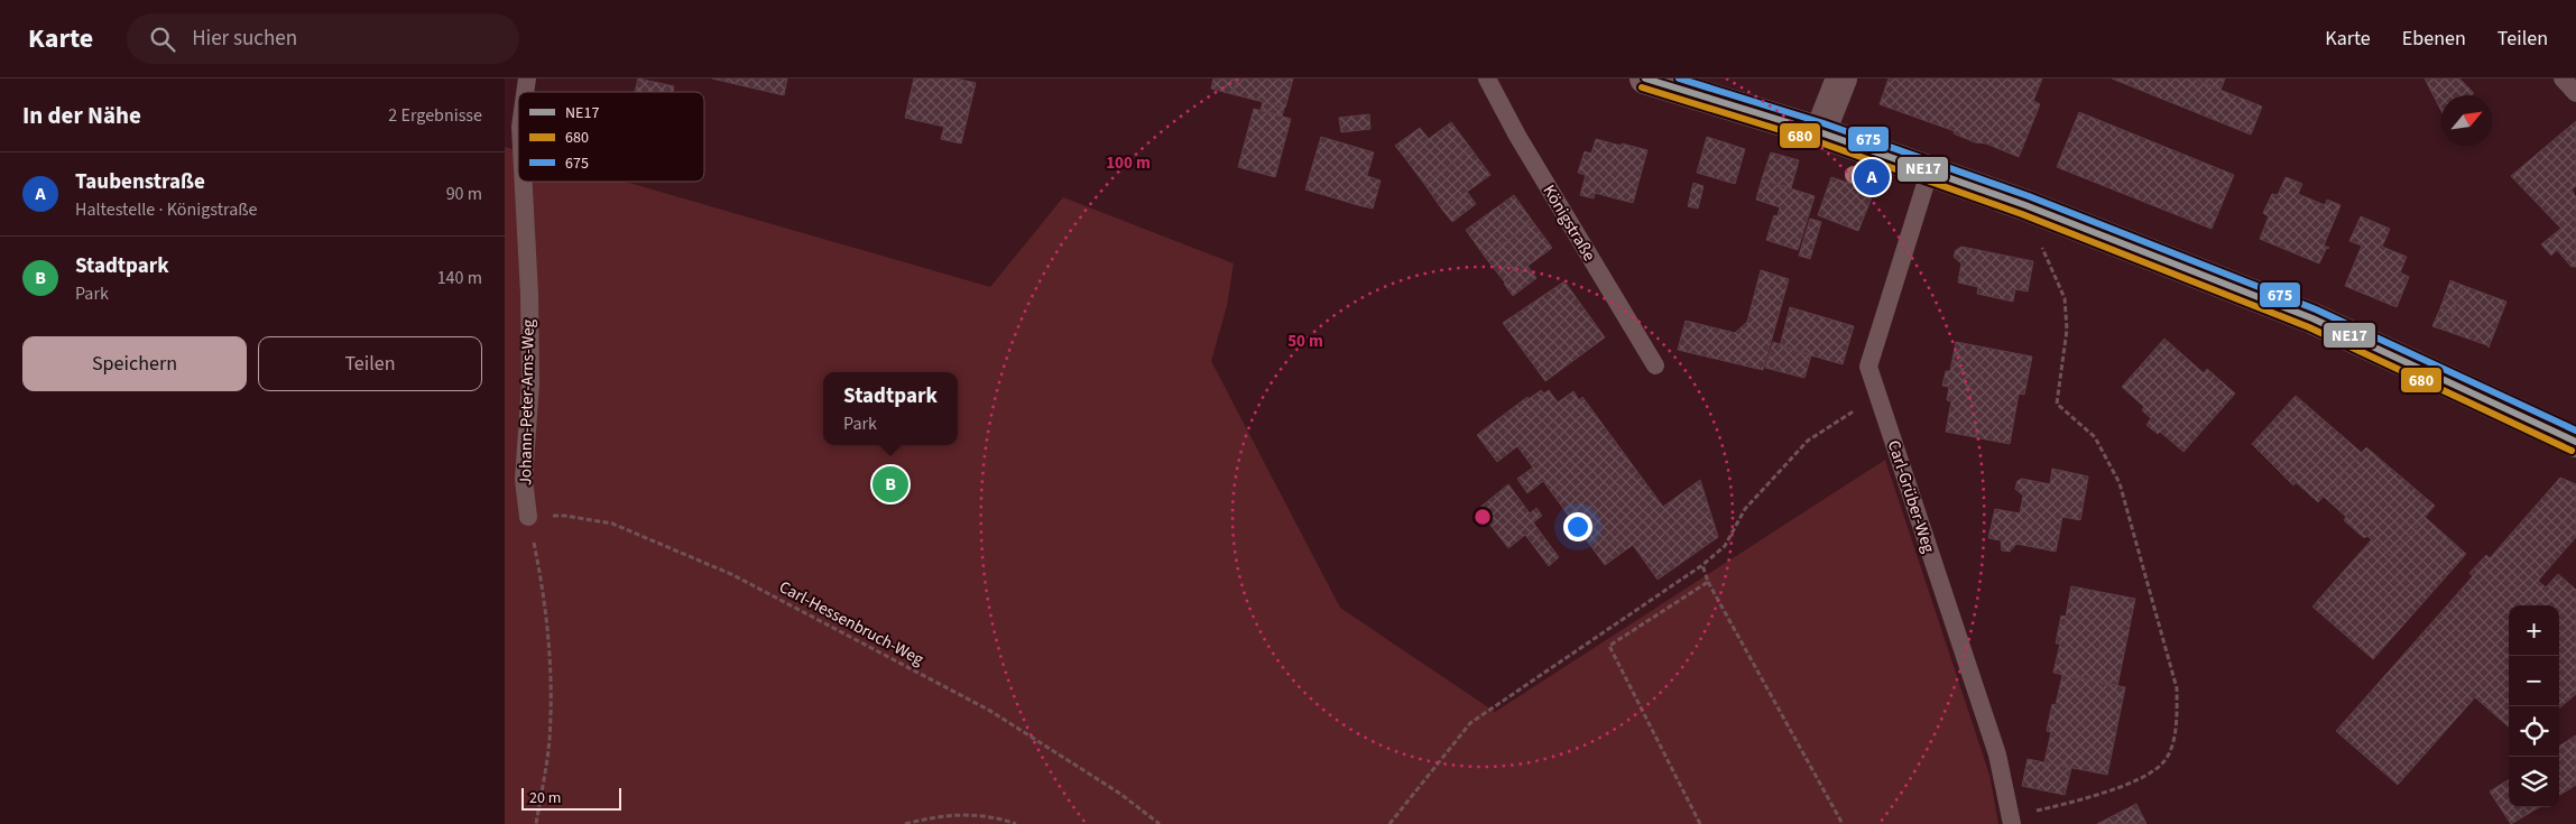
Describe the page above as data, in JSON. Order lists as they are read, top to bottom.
{
  "streets": {
    "lane": ["Königstraße", "Johann-Peter-Arns-Weg", "Carl-Grüber-Weg"],
    "path": ["Carl-Hessenbruch-Weg"]
  },
  "crossings": [
    ["Johann-Peter-Arns-Weg", "Carl-Hessenbruch-Weg"]
  ],
  "lines": ["transit line NE17", "transit line 675", "transit line 680"],
  "legend": ["NE17", "680", "675"],
  "scale_bar": "20 m",
  "north": "top right",
  "page": {
    "header": "Karte",
    "search": "Hier suchen",
    "nav": ["Karte", "Ebenen", "Teilen"],
    "heading": ["In der Nähe", "2 Ergebnisse"],
    "list": [
      {
        "mark": "A",
        "name": "Taubenstraße",
        "note": "Haltestelle · Königstraße",
        "value": "90 m"
      },
      {
        "mark": "B",
        "name": "Stadtpark",
        "note": "Park",
        "value": "140 m"
      }
    ],
    "pins": ["A", "B"],
    "buttons": ["Speichern", "Teilen"],
    "popup": ["Stadtpark", "Park"],
    "map_buttons": ["+", "−"],
    "scale": "20 m"
  },
  "rings": ["100 m", "50 m"]
}
